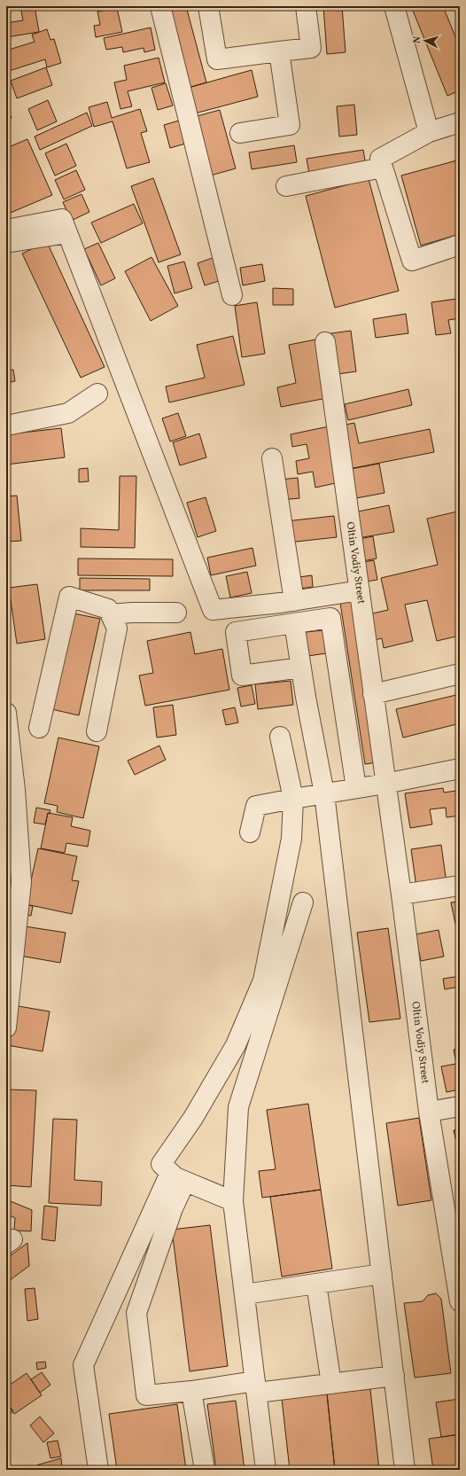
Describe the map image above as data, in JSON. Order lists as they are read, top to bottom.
{
  "streets": {
    "street": ["Oltin Vodiy Street"]
  },
  "north": "left"
}
